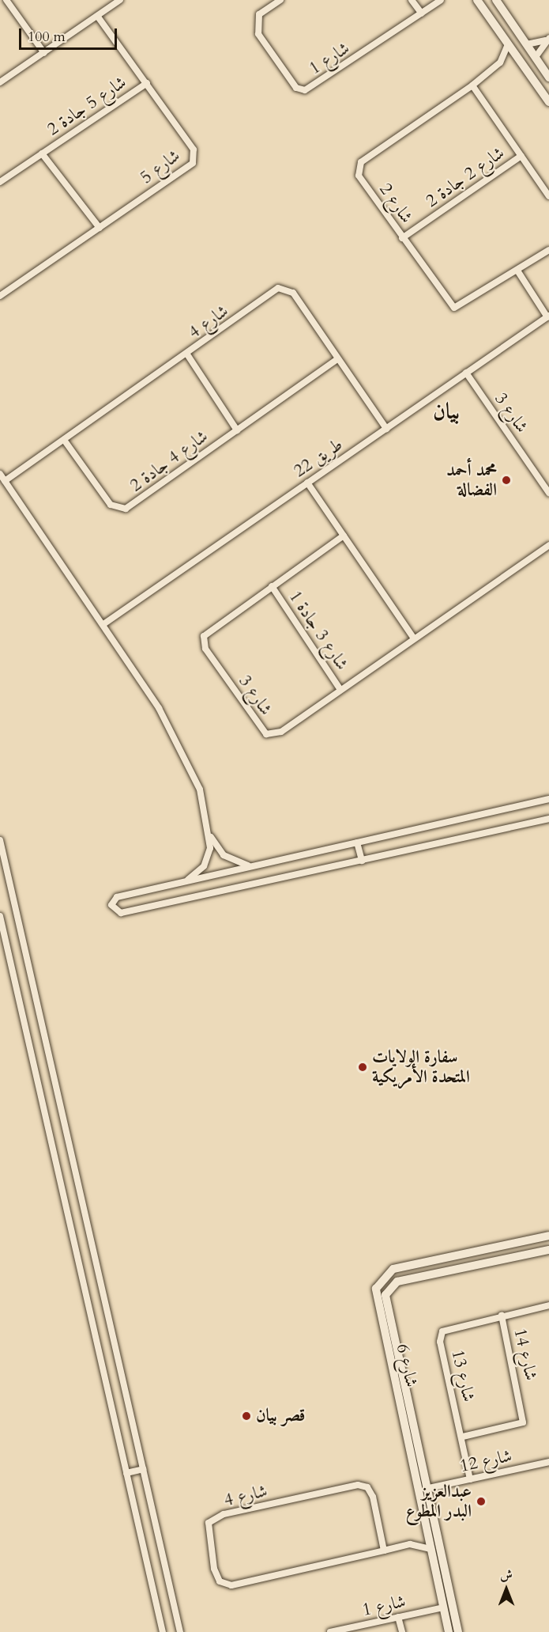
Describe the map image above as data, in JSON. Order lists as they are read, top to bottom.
{
  "streets": {
    "street": [
      "شارع 1",
      "شارع 5 جادة 2",
      "شارع 5",
      "شارع 2 جادة 2",
      "شارع 2",
      "شارع 4",
      "شارع 3",
      "طريق 22",
      "شارع 4 جادة 2",
      "شارع 3 جادة 1",
      "شارع 14",
      "شارع 6",
      "شارع 13",
      "شارع 12"
    ]
  },
  "crossings": [
    ["شارع 1", "شارع 6"],
    ["شارع 5 جادة 2", "شارع 5"],
    ["شارع 2 جادة 2", "شارع 2"],
    ["شارع 4", "طريق 22"],
    ["شارع 4", "شارع 4 جادة 2"],
    ["شارع 4", "شارع 6"],
    ["شارع 3", "طريق 22"],
    ["شارع 3", "شارع 3 جادة 1"],
    ["شارع 14", "شارع 13"],
    ["شارع 6", "شارع 12"],
    ["شارع 13", "شارع 12"]
  ],
  "districts": ["بيان"],
  "places": [
    "محمد أحمد الفضالة",
    "سفارة الولايات المتحدة الأمريكية",
    "قصر بيان",
    "عبدالعزيز البدر المطوع"
  ],
  "scale_bar": "100 m",
  "north": "top"
}
